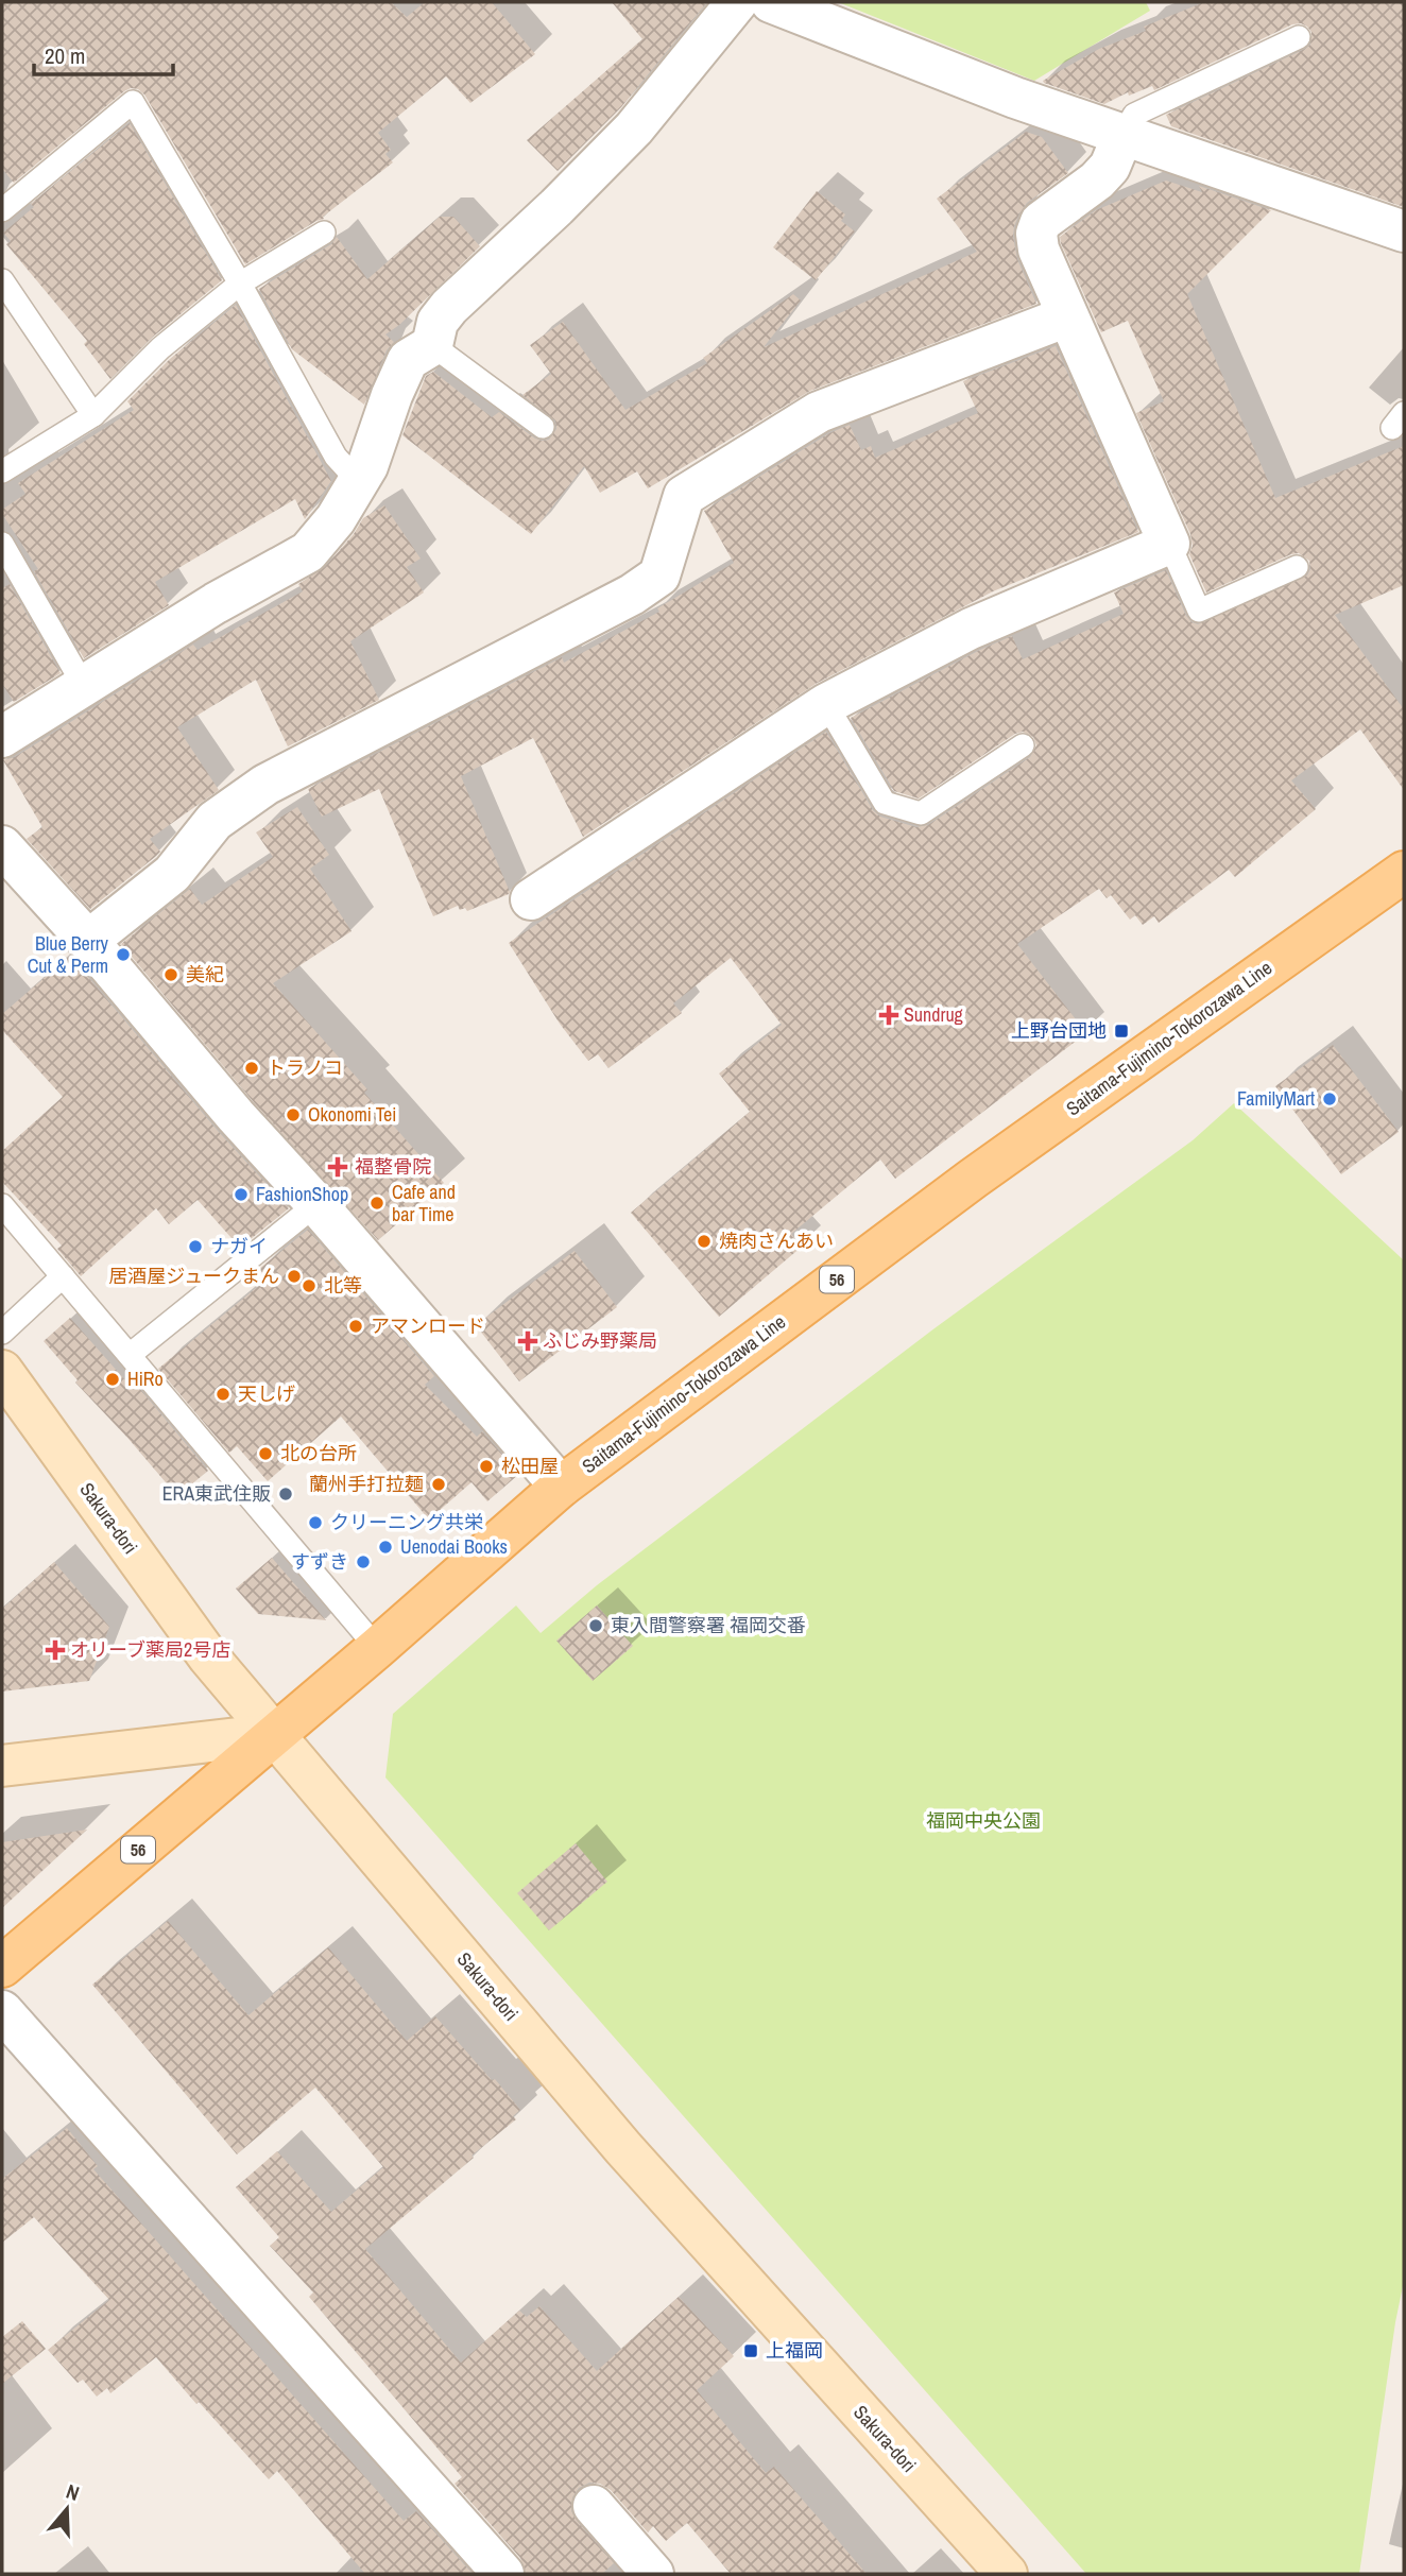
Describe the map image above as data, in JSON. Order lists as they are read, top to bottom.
{
  "streets": {
    "main road": ["Saitama-Fujimino-Tokorozawa Line", "56"],
    "street": ["Sakura-dori"]
  },
  "crossings": [
    ["Saitama-Fujimino-Tokorozawa Line", "Sakura-dori"]
  ],
  "parks": ["福岡中央公園"],
  "places": {
    "other": [
      "Blue Berry Cut & Perm",
      "美紀",
      "トラノコ",
      "FamilyMart",
      "Okonomi Tei",
      "FashionShop",
      "Cafe and bar Time",
      "焼肉さんあい",
      "ナガイ",
      "居酒屋ジュークまん",
      "北等",
      "アマンロード",
      "HiRo",
      "天しげ",
      "北の台所",
      "松田屋",
      "蘭州手打拉麺",
      "ERA東武住販",
      "クリーニング共栄",
      "Uenodai Books",
      "すずき",
      "東入間警察署 福岡交番"
    ],
    "health": [
      "Sundrug",
      "福整骨院",
      "ふじみ野薬局",
      "オリーブ薬局2号店"
    ],
    "transit": ["上野台団地", "上福岡"]
  },
  "scale_bar": "20 m",
  "north": "top"
}
